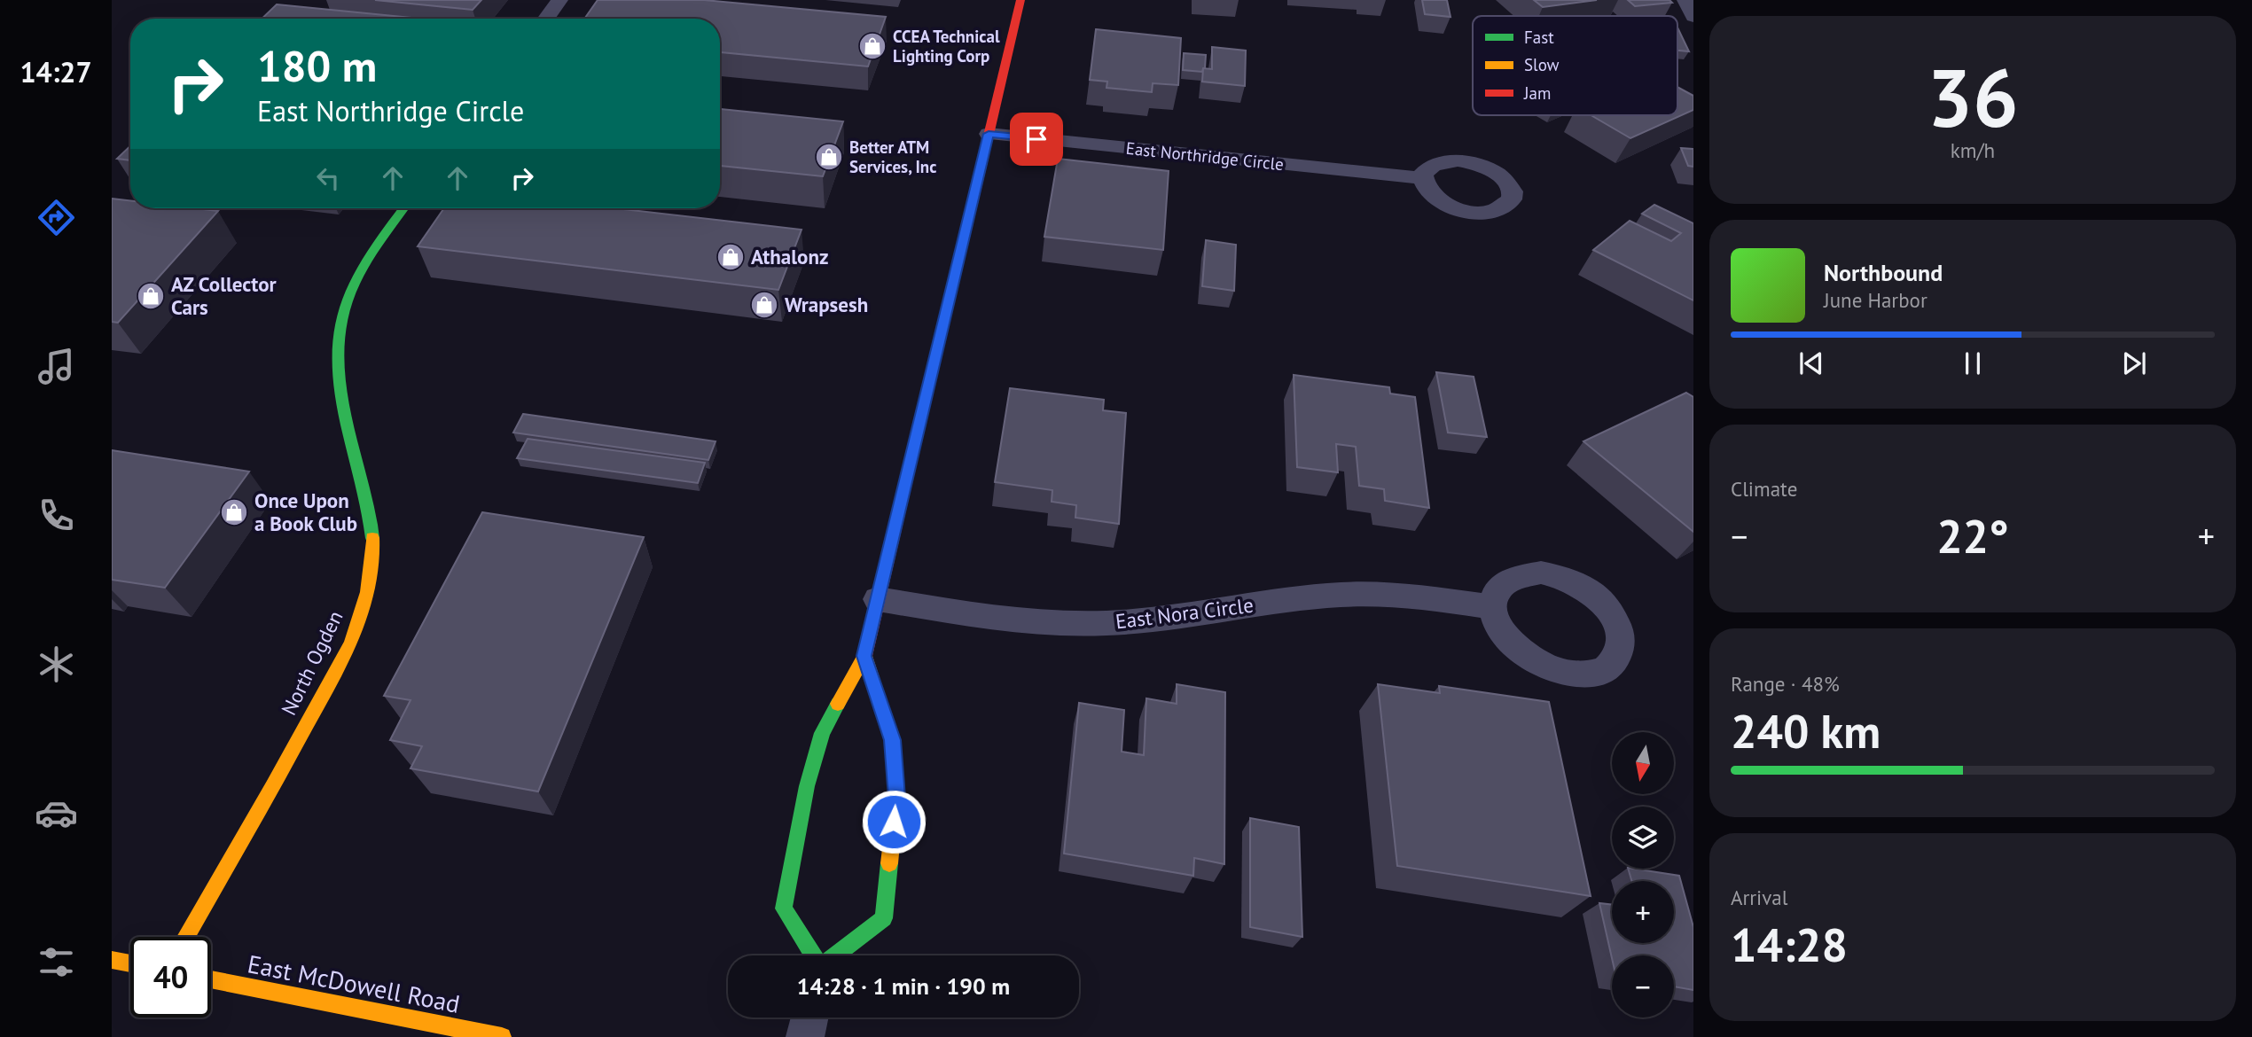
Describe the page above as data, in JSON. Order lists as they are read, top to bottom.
{
  "streets": {
    "street": [
      "East Northridge Circle",
      "East Nora Circle",
      "North Ogden",
      "East McDowell Road"
    ]
  },
  "places": {
    "shop": [
      "CCEA Technical Lighting Corp",
      "Better ATM Services, Inc",
      "Athalonz",
      "AZ Collector Cars",
      "Wrapsesh",
      "Once Upon a Book Club"
    ]
  },
  "legend": ["Fast", "Slow", "Jam"],
  "north": "bottom",
  "page": {
    "tabs": "14:27",
    "tile": [
      ["36", "km/h"],
      "Climate",
      ["Range · 48%", "240 km"],
      ["Arrival", "14:28"]
    ],
    "turn": ["180 m", "East Northridge Circle"],
    "song": ["Northbound", "June Harbor"],
    "heat": ["−", "22°", "+"],
    "map_buttons": ["+", "−"],
    "limit": "40",
    "trip": "14:28 · 1 min · 190 m"
  }
}
